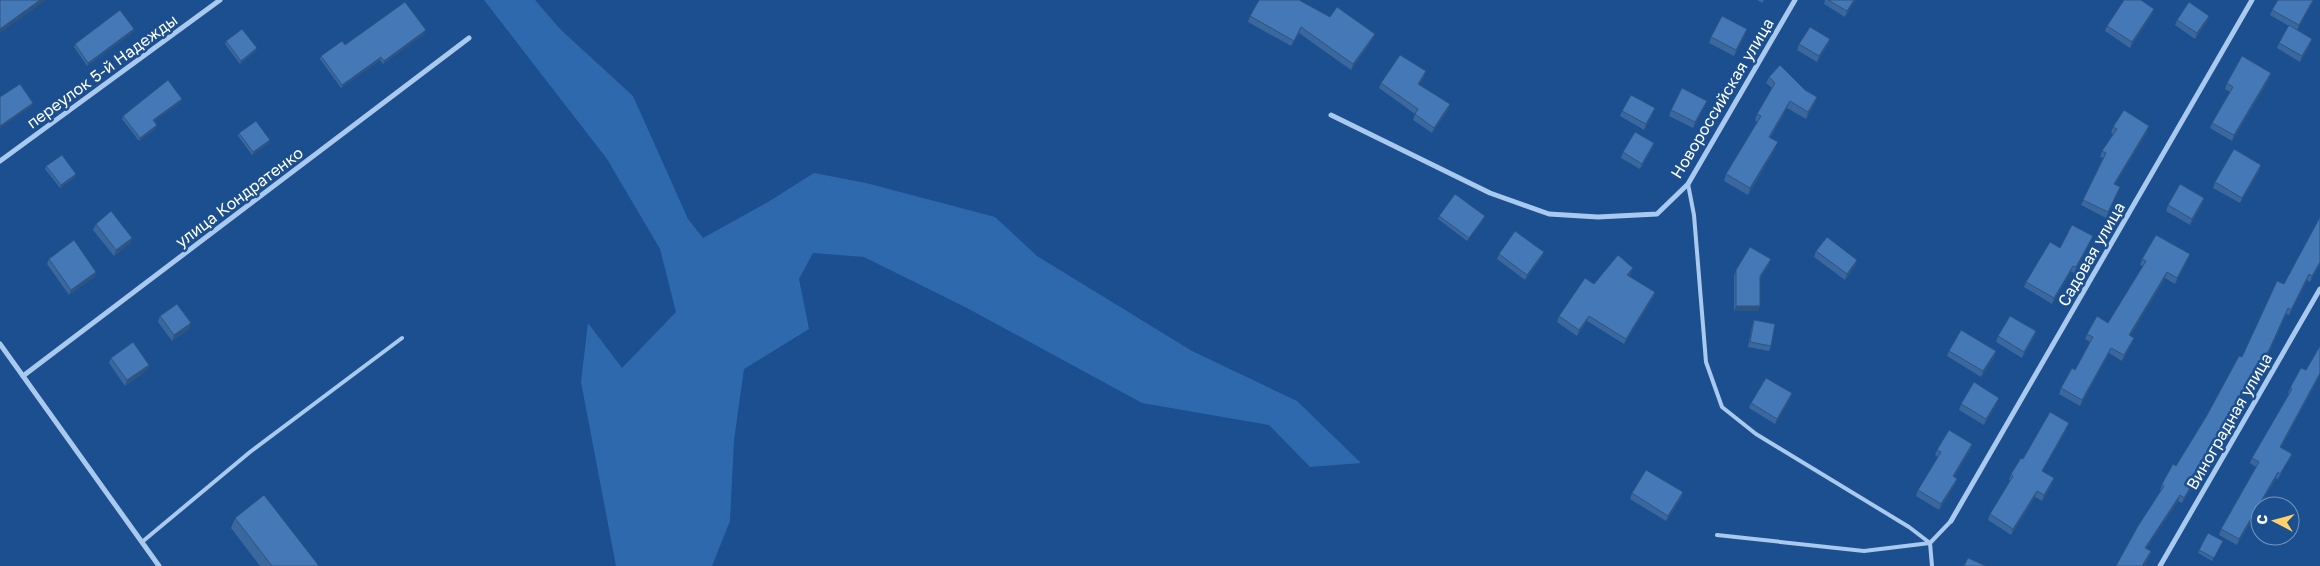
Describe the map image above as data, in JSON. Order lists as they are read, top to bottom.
{
  "streets": {
    "street": [
      "переулок 5-й Надежды",
      "Новороссийская улица",
      "улица Кондратенко",
      "Садовая улица",
      "Виноградная улица"
    ]
  },
  "north": "left"
}
